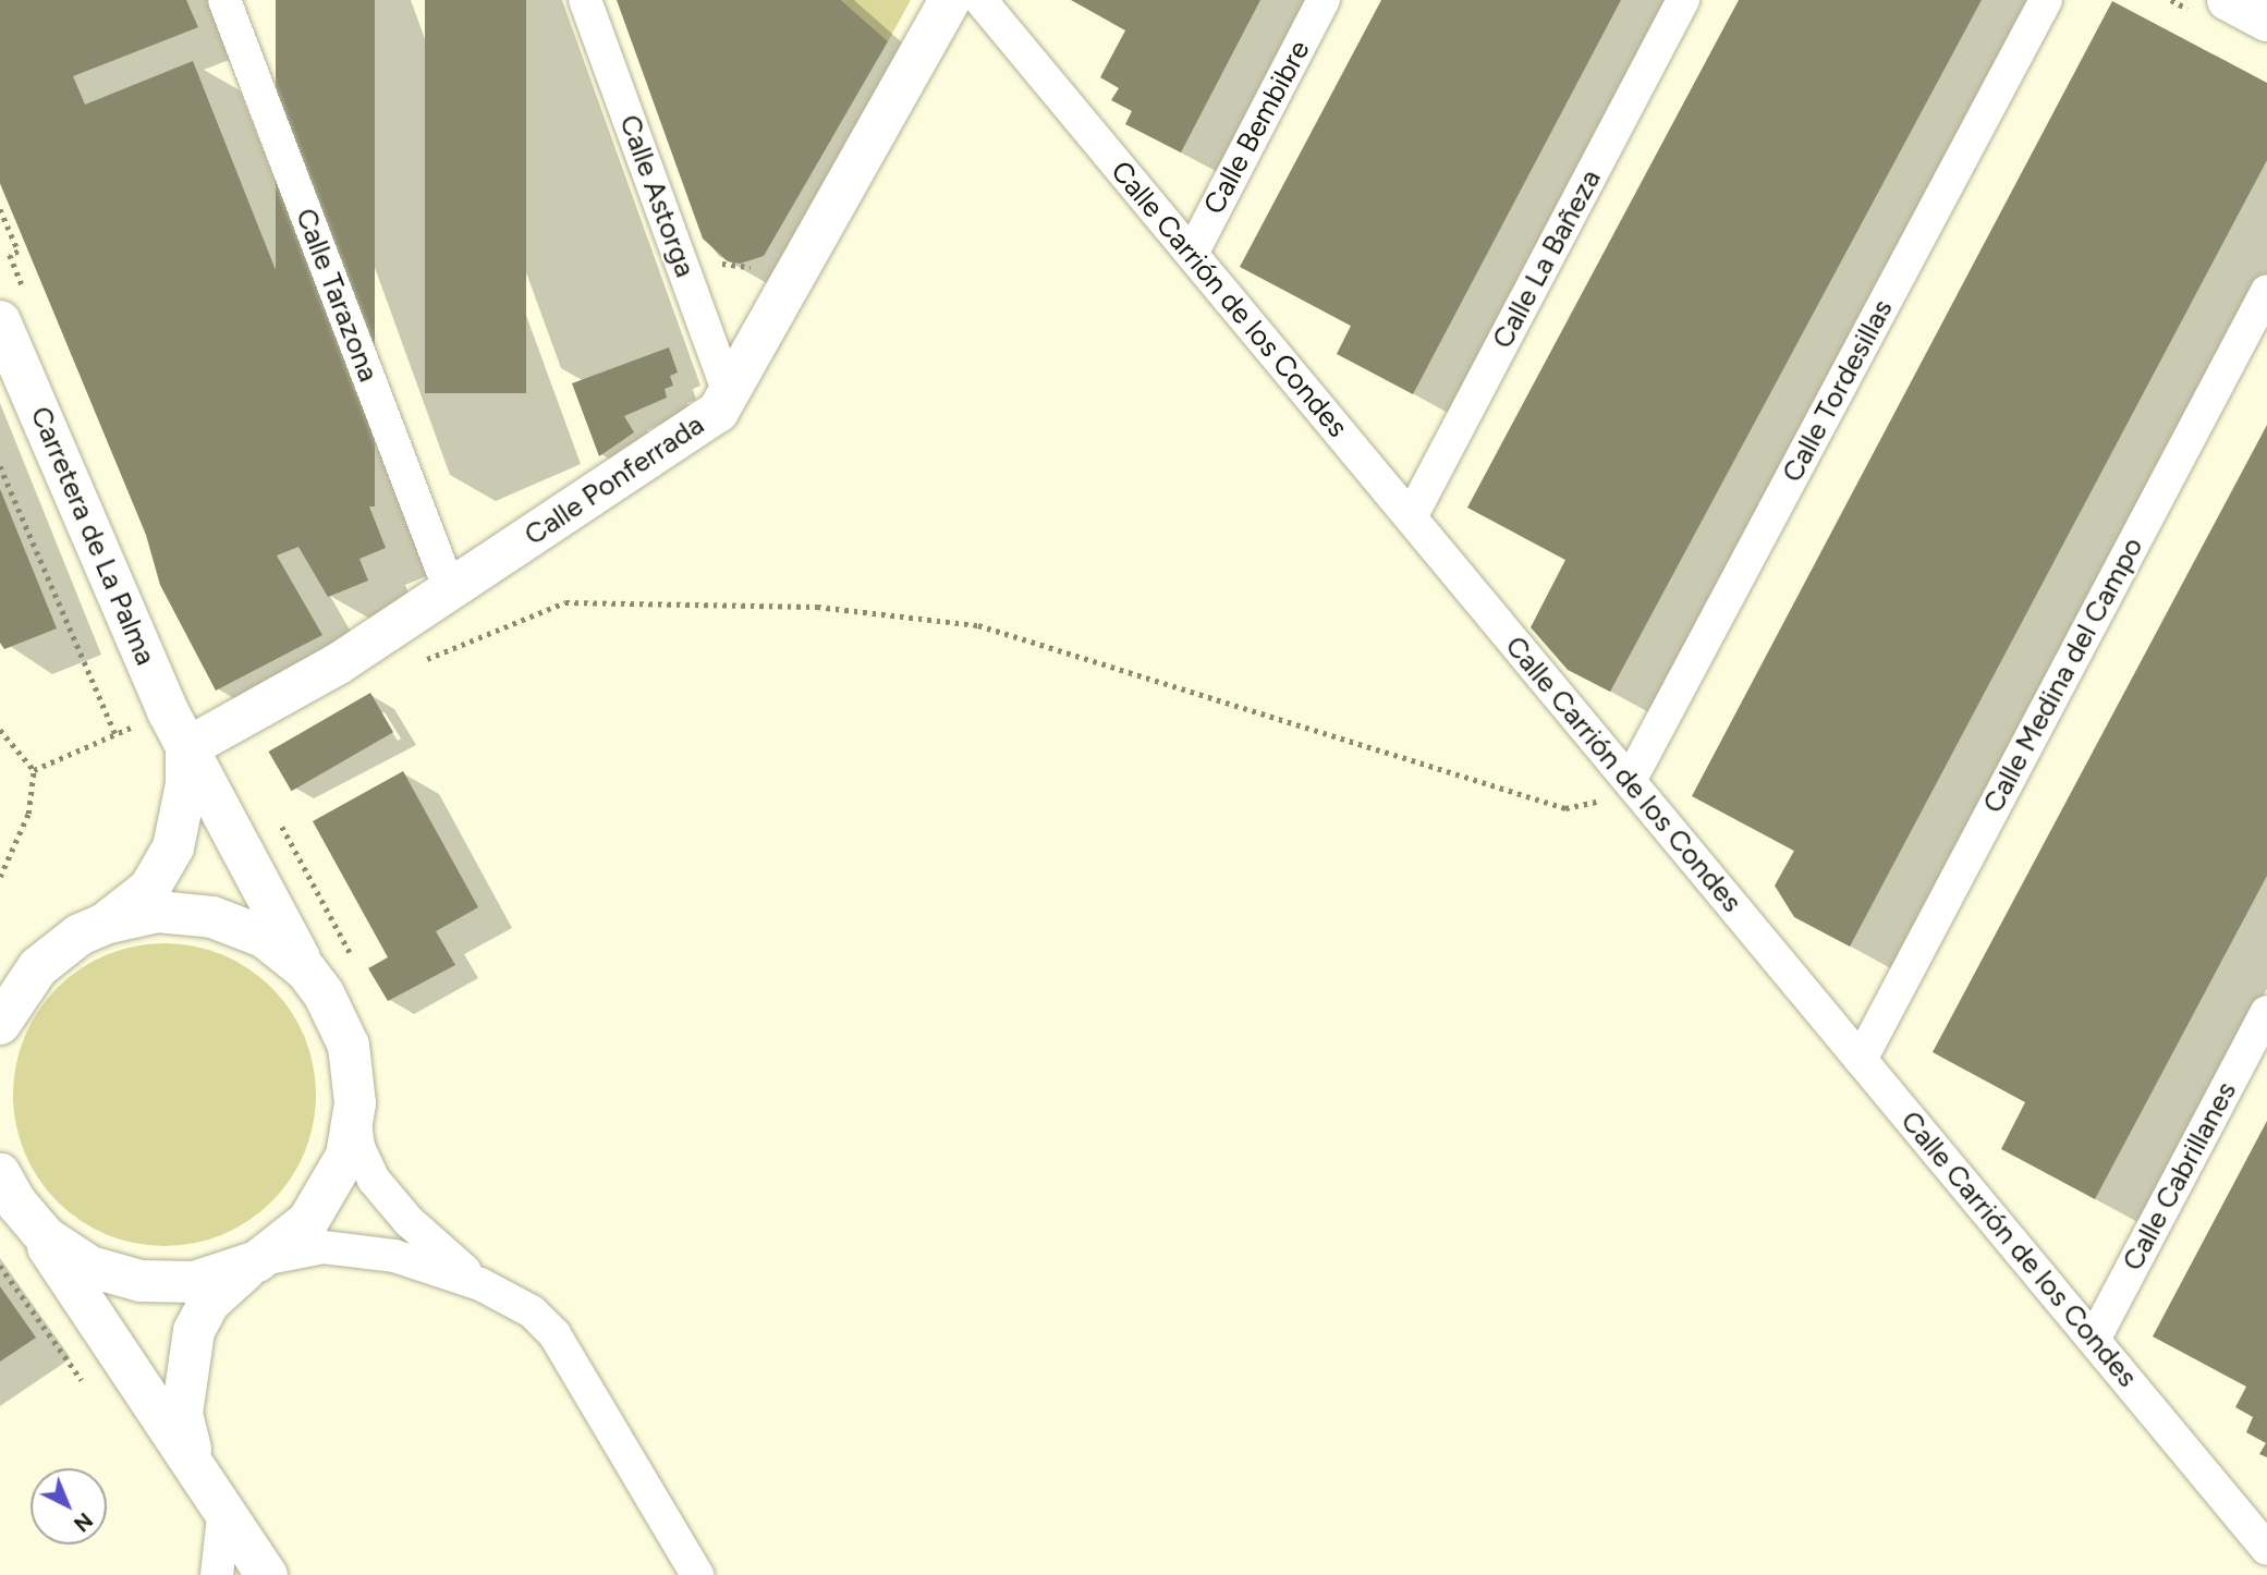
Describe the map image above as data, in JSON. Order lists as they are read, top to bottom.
{
  "streets": {
    "main road": ["Calle Ponferrada", "Carretera de La Palma"],
    "street": [
      "Calle Bembibre",
      "Calle Astorga",
      "Calle La Bañeza",
      "Calle Tarazona",
      "Calle Carrión de los Condes",
      "Calle Tordesillas",
      "Calle Medina del Campo",
      "Calle Cabrillanes"
    ]
  },
  "crossings": [
    ["Calle Bembibre", "Calle Carrión de los Condes"],
    ["Calle Astorga", "Calle Ponferrada"],
    ["Calle La Bañeza", "Calle Carrión de los Condes"],
    ["Calle Tarazona", "Calle Ponferrada"],
    ["Calle Carrión de los Condes", "Calle Tordesillas"],
    ["Calle Carrión de los Condes", "Calle Medina del Campo"],
    ["Calle Carrión de los Condes", "Calle Cabrillanes"],
    ["Calle Ponferrada", "Carretera de La Palma"]
  ],
  "north": "bottom right"
}
